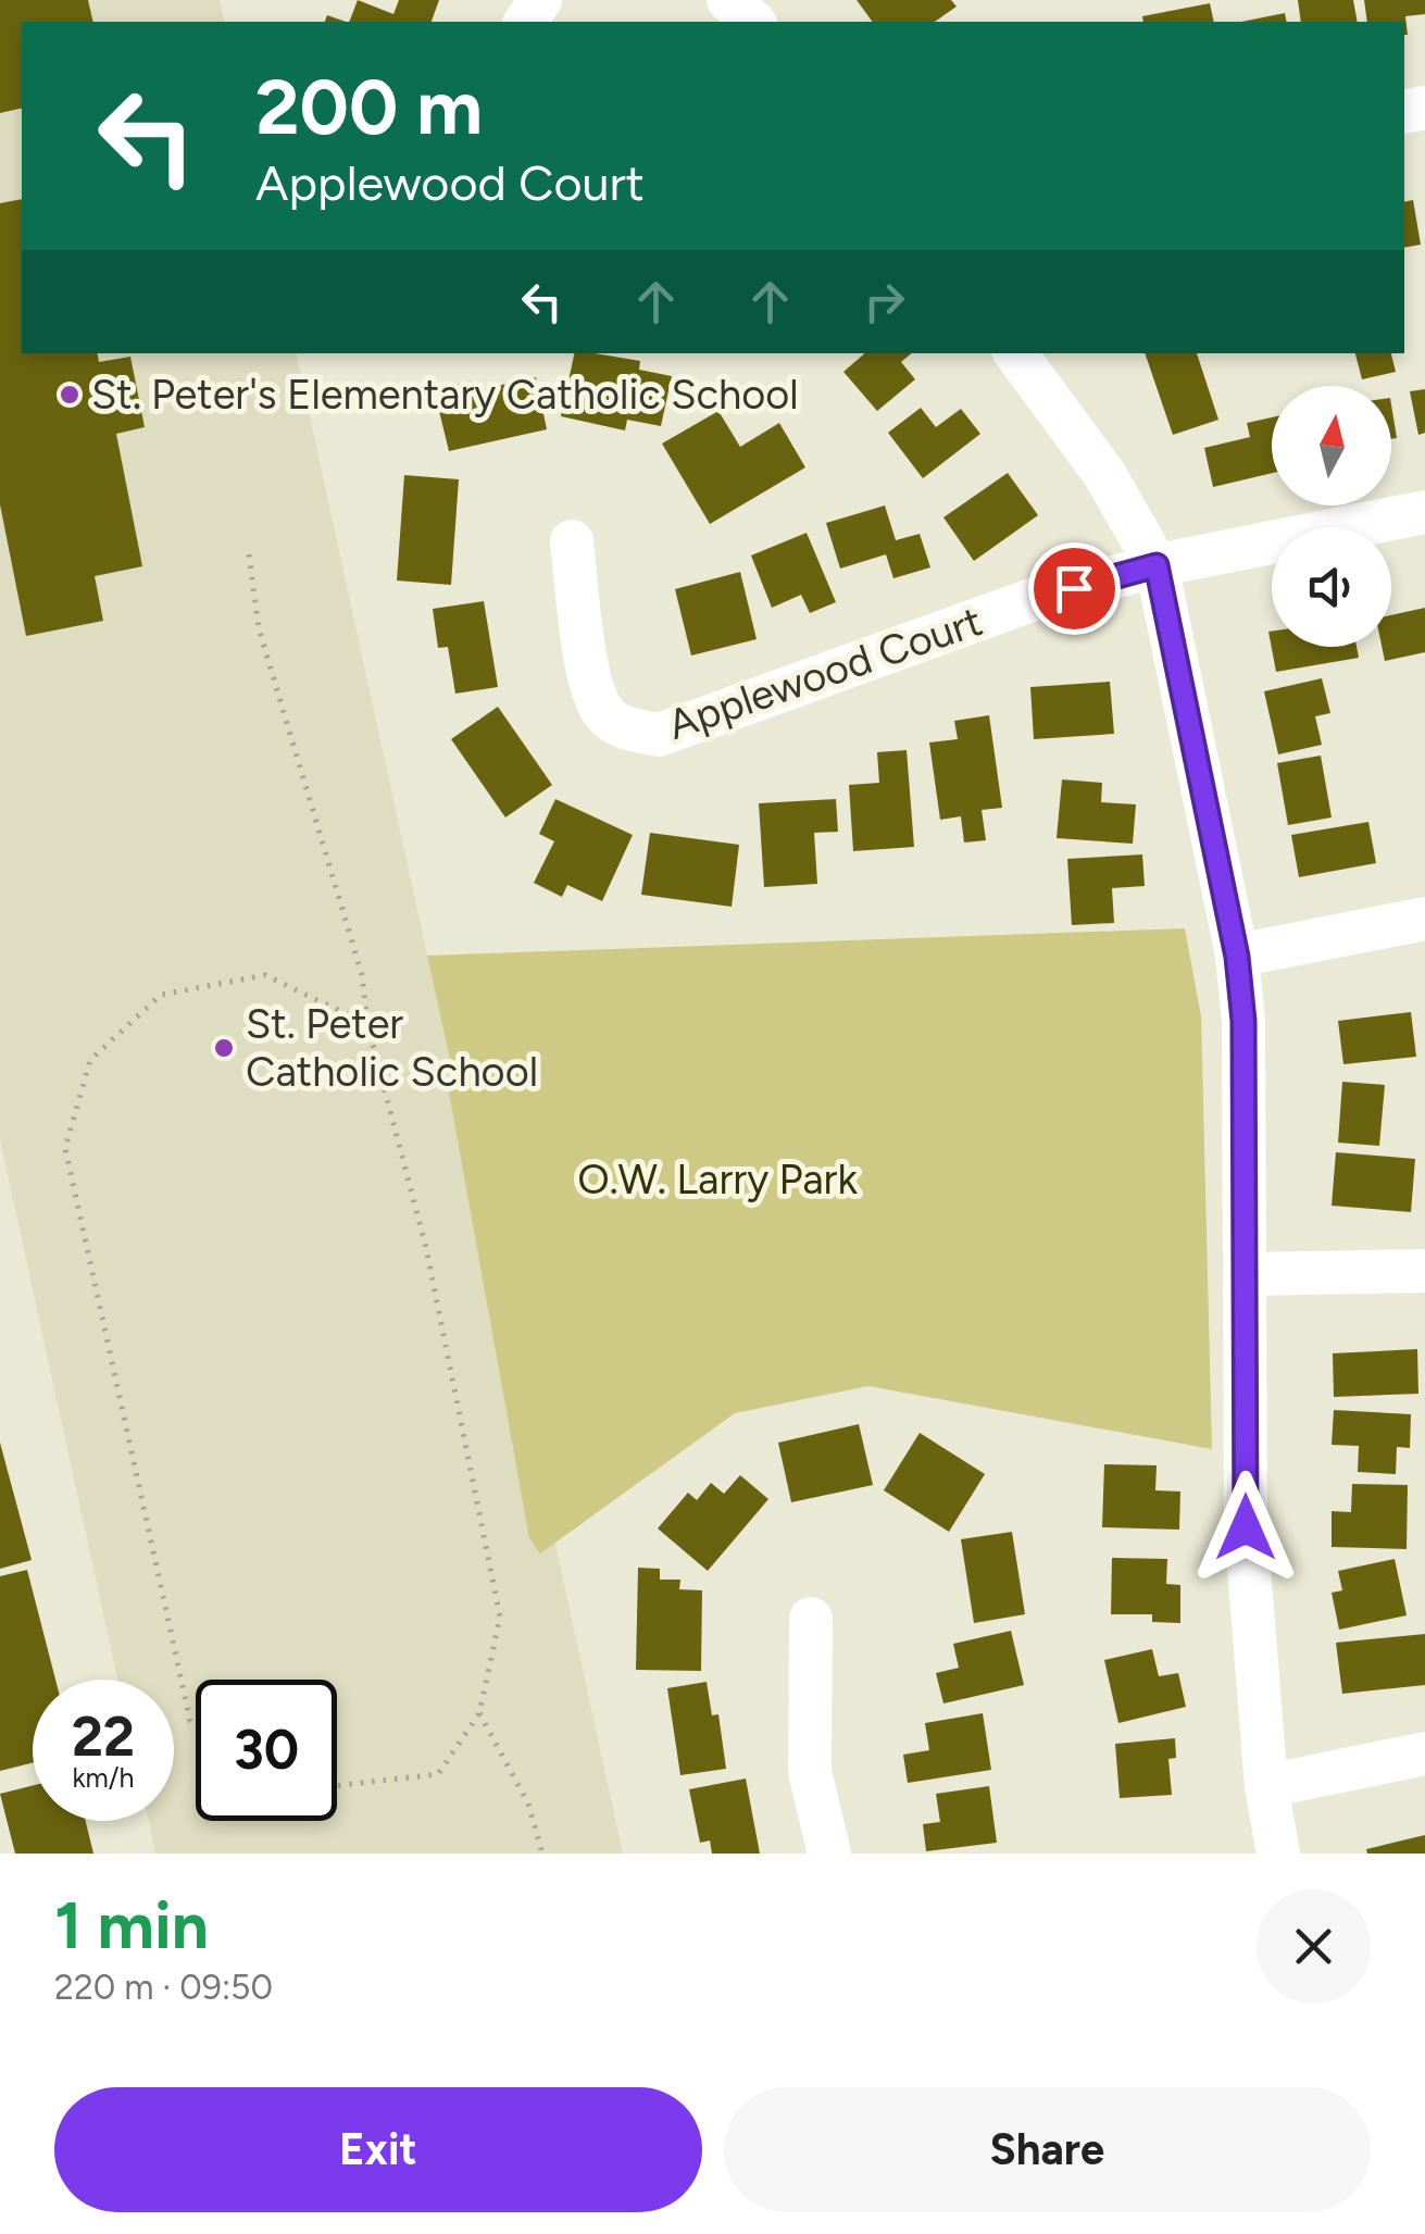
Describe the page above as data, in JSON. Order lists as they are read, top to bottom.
{
  "streets": {
    "street": ["Applewood Court"]
  },
  "parks": ["O.W. Larry Park"],
  "places": ["St. Peter's Elementary Catholic School", "St. Peter Catholic School"],
  "north": "top",
  "page": {
    "turn": ["200 m", "Applewood Court"],
    "speed": "22 km/h",
    "limit": "30",
    "heading": ["1 min", "220 m · 09:50"],
    "buttons": ["Exit", "Share"]
  }
}
